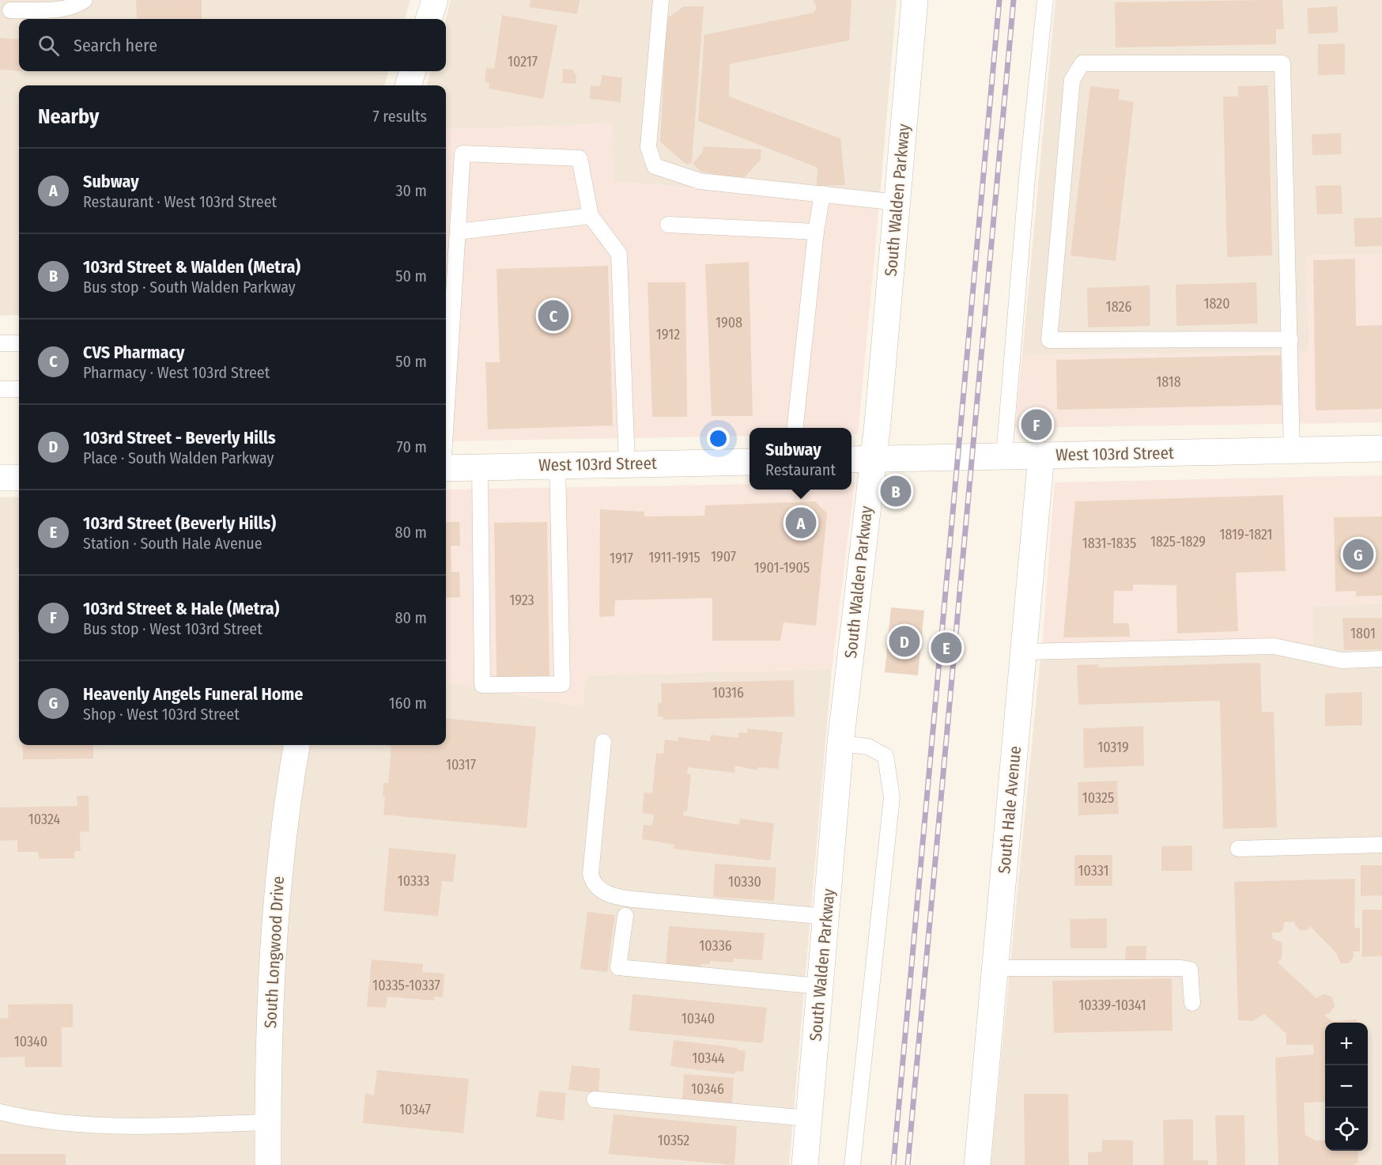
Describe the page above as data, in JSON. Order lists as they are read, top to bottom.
{
  "streets": {
    "street": [
      "South Walden Parkway",
      "West 103rd Street",
      "South Hale Avenue",
      "South Longwood Drive"
    ]
  },
  "crossings": [
    ["South Walden Parkway", "West 103rd Street"],
    ["West 103rd Street", "South Hale Avenue"]
  ],
  "house_numbers": [
    "10217",
    "1820",
    "1826",
    "1908",
    "1912",
    "1818",
    "1819-1821",
    "1825-1829",
    "1831-1835",
    "1907",
    "1911-1915",
    "1917",
    "1901-1905",
    "1923",
    "1801",
    "10316",
    "10319",
    "10317",
    "10325",
    "10324",
    "10331",
    "10333",
    "10330",
    "10336",
    "10335-10337",
    "10339-10341",
    "10340",
    "10340",
    "10344",
    "10346",
    "10347",
    "10352"
  ],
  "page": {
    "search": "Search here",
    "heading": ["Nearby", "7 results"],
    "list": [
      {
        "mark": "A",
        "name": "Subway",
        "note": "Restaurant · West 103rd Street",
        "value": "30 m"
      },
      {
        "mark": "B",
        "name": "103rd Street & Walden (Metra)",
        "note": "Bus stop · South Walden Parkway",
        "value": "50 m"
      },
      {
        "mark": "C",
        "name": "CVS Pharmacy",
        "note": "Pharmacy · West 103rd Street",
        "value": "50 m"
      },
      {
        "mark": "D",
        "name": "103rd Street - Beverly Hills",
        "note": "Place · South Walden Parkway",
        "value": "70 m"
      },
      {
        "mark": "E",
        "name": "103rd Street (Beverly Hills)",
        "note": "Station · South Hale Avenue",
        "value": "80 m"
      },
      {
        "mark": "F",
        "name": "103rd Street & Hale (Metra)",
        "note": "Bus stop · West 103rd Street",
        "value": "80 m"
      },
      {
        "mark": "G",
        "name": "Heavenly Angels Funeral Home",
        "note": "Shop · West 103rd Street",
        "value": "160 m"
      }
    ],
    "pins": [
      "C",
      "F",
      "B",
      "A",
      "G",
      "D",
      "E"
    ],
    "popup": ["Subway", "Restaurant"],
    "map_buttons": ["+", "−"]
  }
}
